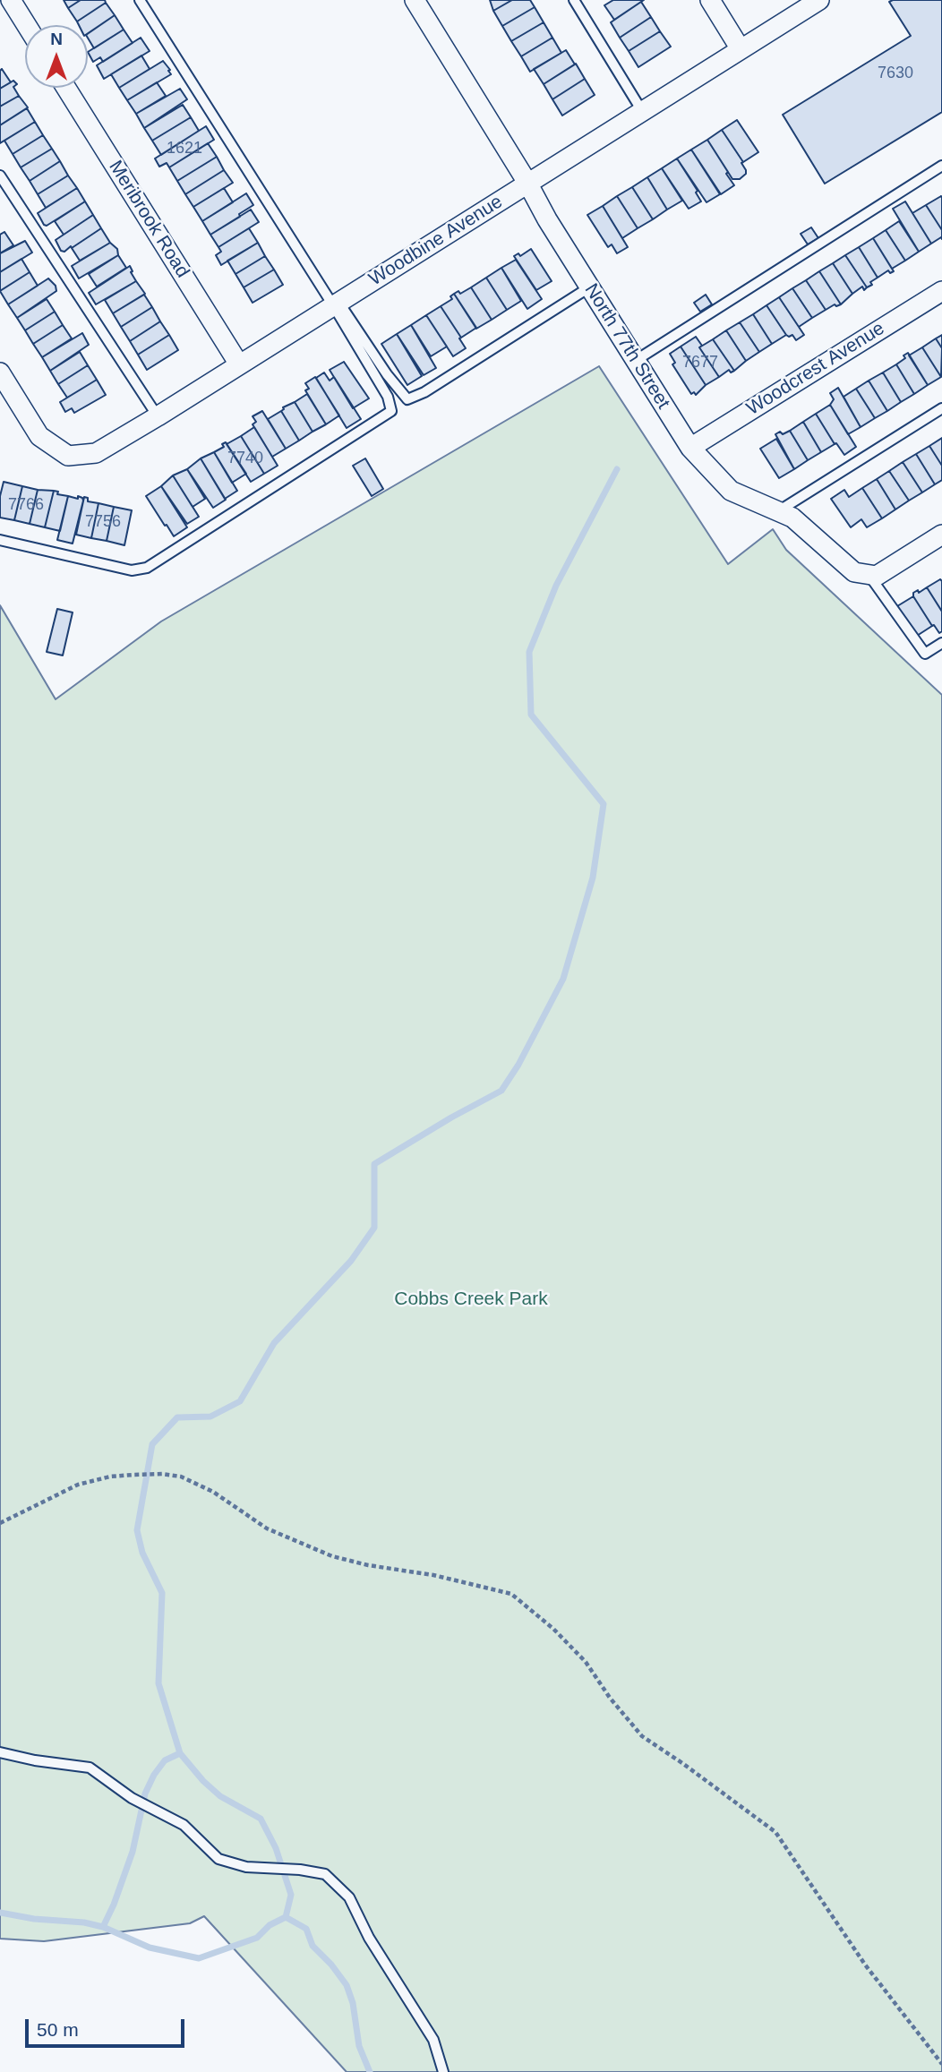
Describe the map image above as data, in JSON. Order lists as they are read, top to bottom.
{
  "streets": {
    "street": [
      "Meribrook Road",
      "Woodbine Avenue",
      "North 77th Street",
      "Woodcrest Avenue"
    ]
  },
  "crossings": [
    ["Meribrook Road", "Woodbine Avenue"],
    ["Woodbine Avenue", "North 77th Street"],
    ["North 77th Street", "Woodcrest Avenue"]
  ],
  "parks": ["Cobbs Creek Park"],
  "house_numbers": [
    "7630",
    "1621",
    "7677",
    "7740",
    "7766",
    "7756"
  ],
  "scale_bar": "50 m",
  "north": "top"
}
